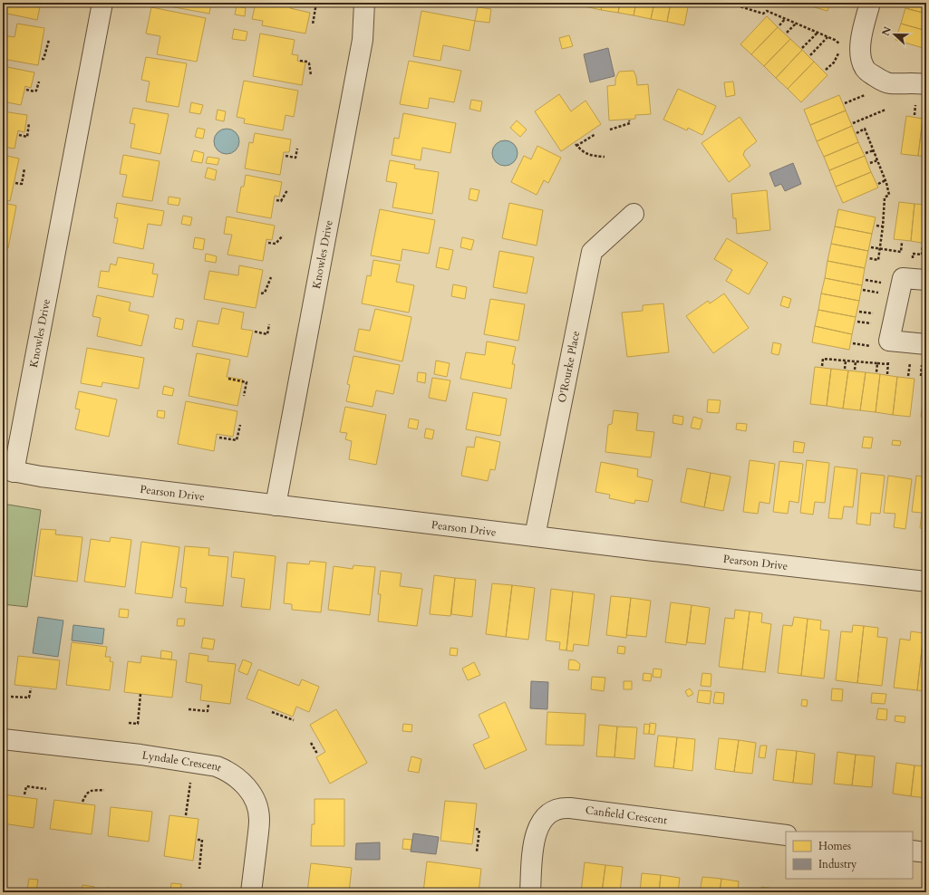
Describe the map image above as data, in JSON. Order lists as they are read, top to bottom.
{
  "streets": {
    "street": [
      "Knowles Drive",
      "O'Rourke Place",
      "Pearson Drive",
      "Lyndale Crescent",
      "Canfield Crescent"
    ]
  },
  "crossings": [
    ["Knowles Drive", "Pearson Drive"],
    ["O'Rourke Place", "Pearson Drive"]
  ],
  "legend": ["Homes", "Industry"],
  "north": "left"
}
